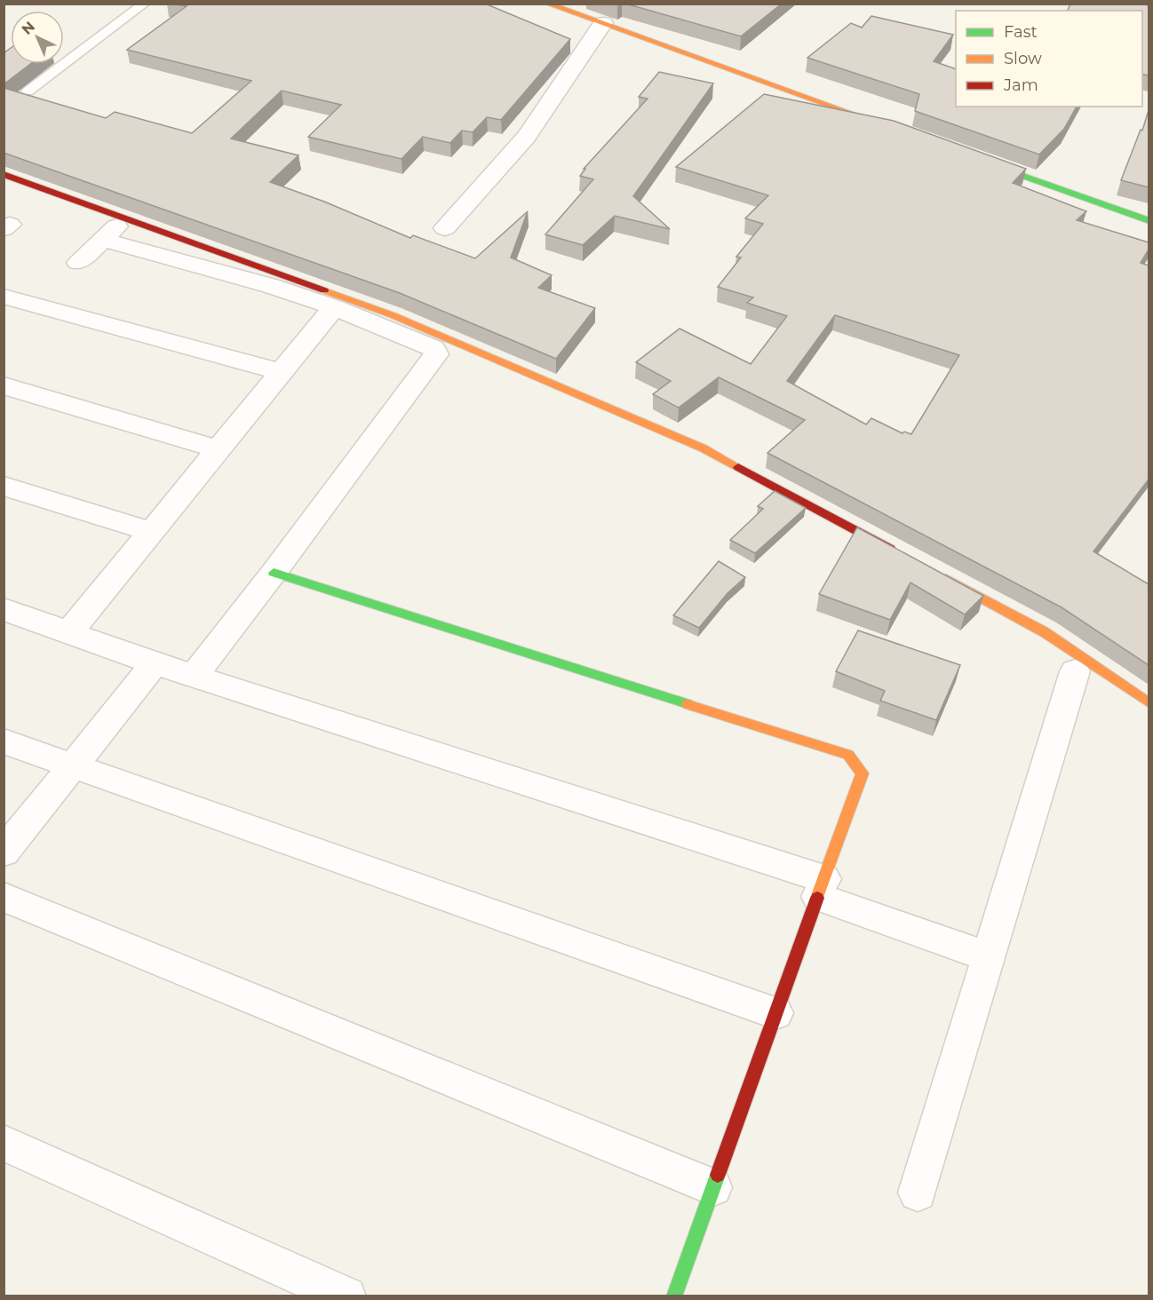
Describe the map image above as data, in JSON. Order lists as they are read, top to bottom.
{
  "legend": ["Fast", "Slow", "Jam"],
  "north": "top left"
}
